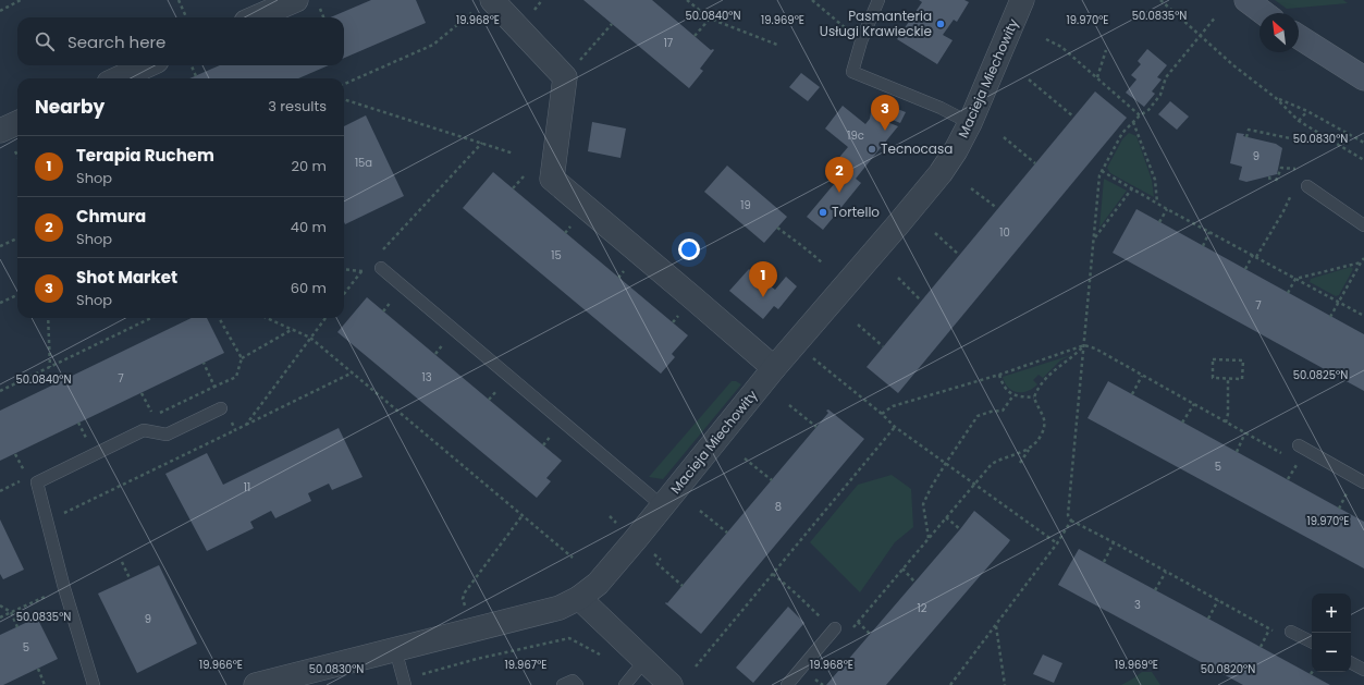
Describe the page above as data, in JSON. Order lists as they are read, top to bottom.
{
  "streets": {
    "street": ["Macieja Miechowity"]
  },
  "places": ["Pasmanteria Usługi Krawieckie", "Tecnocasa", "Tortello"],
  "house_numbers": [
    "17",
    "19c",
    "9",
    "15a",
    "19",
    "10",
    "15",
    "7",
    "13",
    "7",
    "5",
    "11",
    "8",
    "3",
    "12",
    "9",
    "5"
  ],
  "north": "top left",
  "page": {
    "search": "Search here",
    "heading": ["Nearby", "3 results"],
    "pins": ["3", "2", "1"],
    "list": [
      {
        "mark": "1",
        "name": "Terapia Ruchem",
        "note": "Shop",
        "value": "20 m"
      },
      {
        "mark": "2",
        "name": "Chmura",
        "note": "Shop",
        "value": "40 m"
      },
      {
        "mark": "3",
        "name": "Shot Market",
        "note": "Shop",
        "value": "60 m"
      }
    ],
    "map_buttons": ["+", "−"]
  },
  "coordinates": [
    "50.0840°N",
    "50.0835°N",
    "19.968°E",
    "19.969°E",
    "19.970°E",
    "50.0830°N",
    "50.0825°N",
    "19.966°E",
    "19.967°E",
    "50.0820°N"
  ]
}
